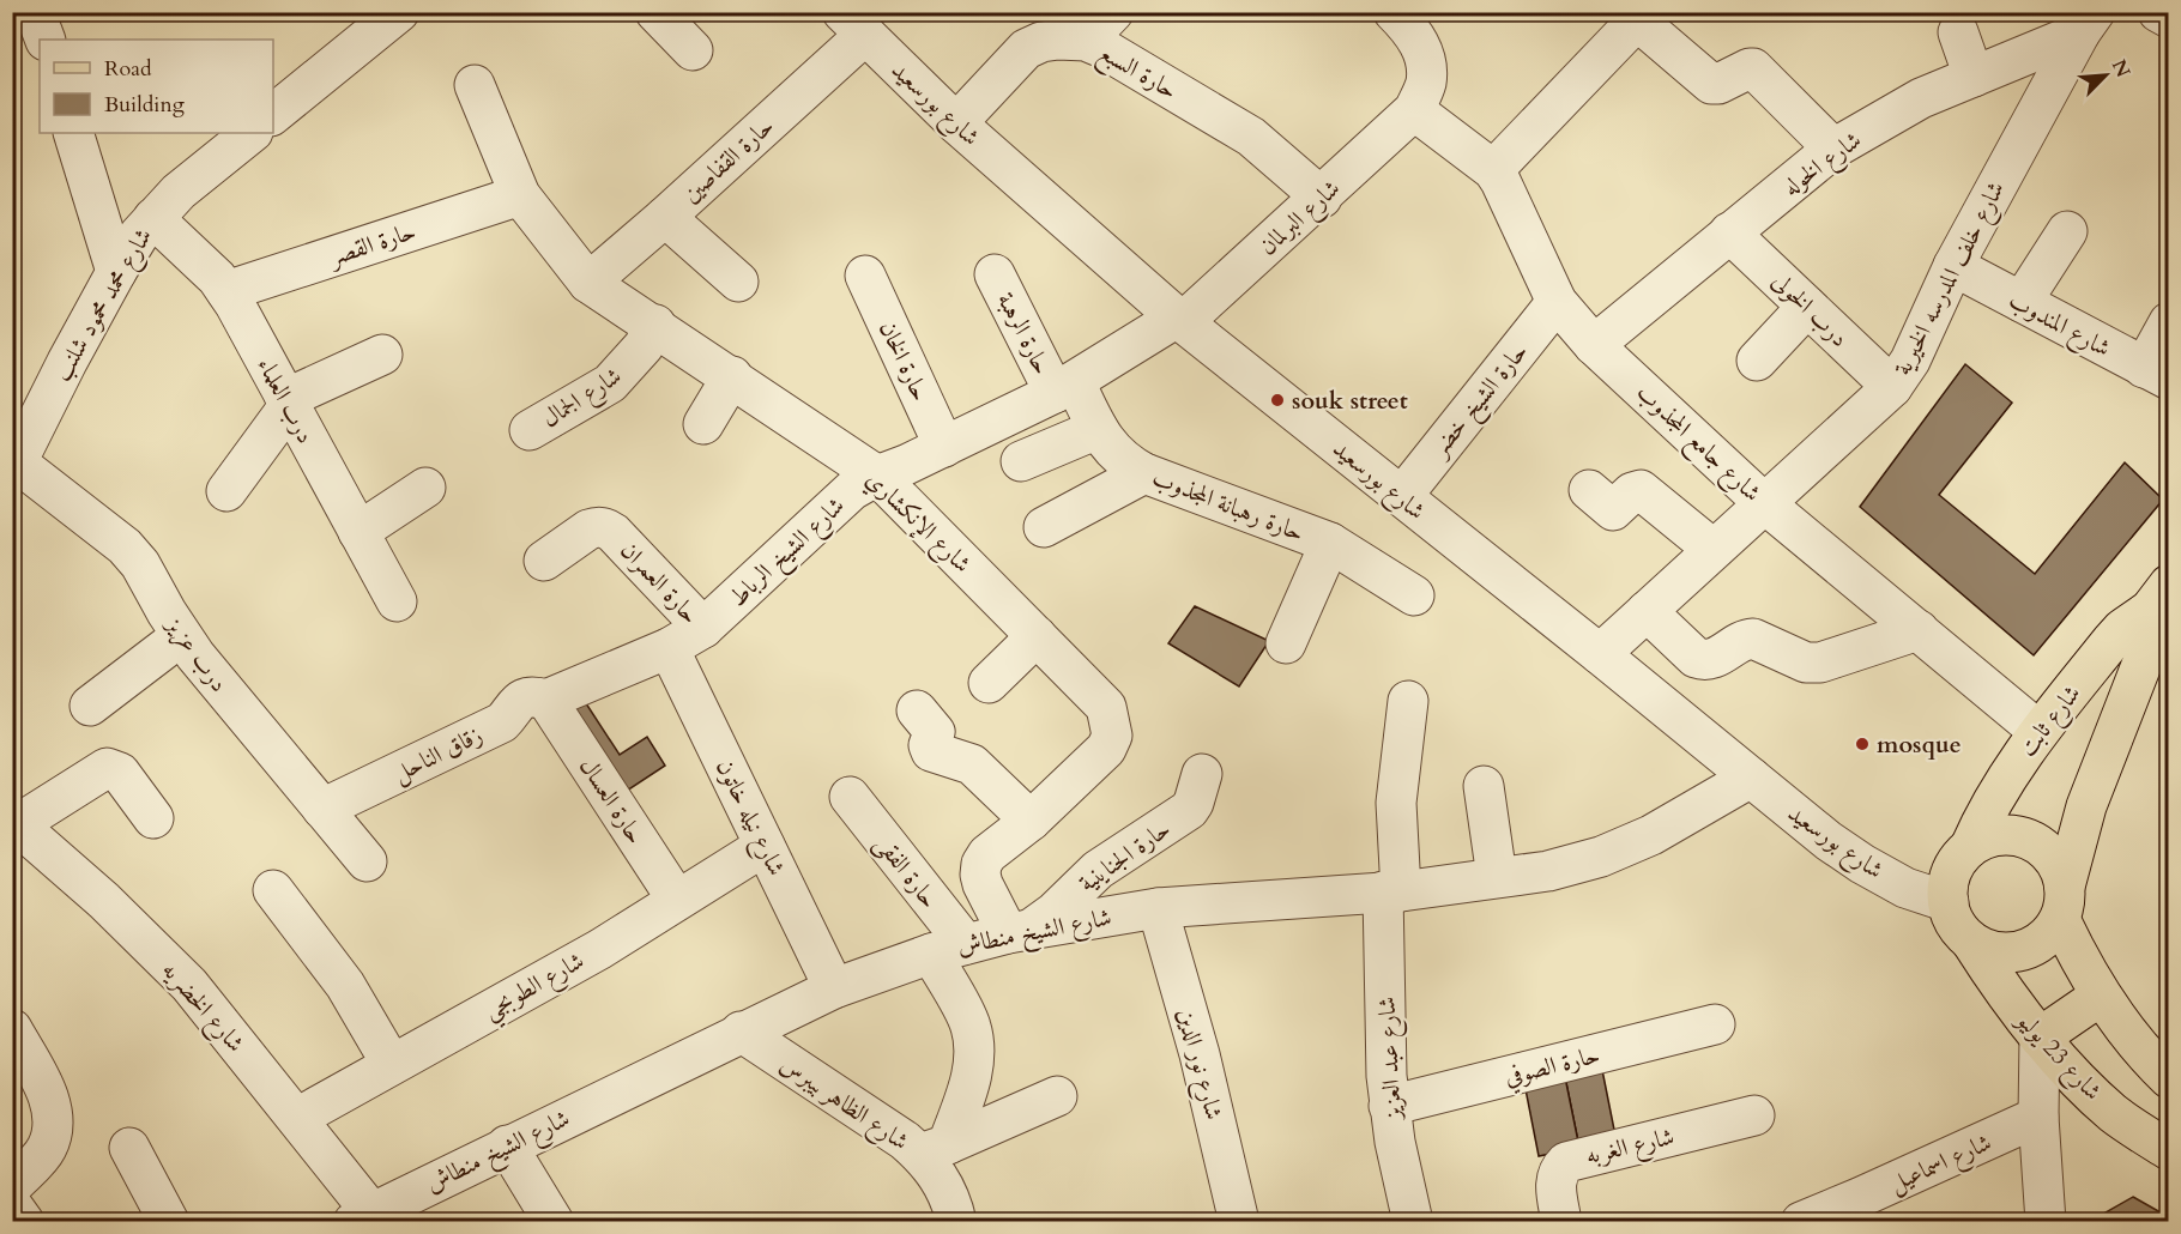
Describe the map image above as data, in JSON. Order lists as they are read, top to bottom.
{
  "streets": {
    "main road": ["شارع ثابت", "شارع 23 يوليو"],
    "street": [
      "حارة السبع",
      "شارع بورسعيد",
      "حارة القفاصين",
      "شارع الخوله",
      "شارع البرلمان",
      "حارة القصر",
      "شارع خلف المدرسه الخيرية",
      "شارع محمد محمود شلنب",
      "درب الخولى",
      "شارع المندوب",
      "حارة الرهبة",
      "حارة الخان",
      "شارع الجمال",
      "حارة الشيخ خضر",
      "درب العلماء",
      "شارع جامع المجذوب",
      "حارة رهبانة المجذوب",
      "شارع الإنكشاري",
      "شارع الشيخ الرباط",
      "حارة العمران",
      "درب عزيز",
      "زقاق الناحل",
      "حارة العسال",
      "شارع نيله خاتون",
      "حارة الجناينية",
      "حارة الفقى",
      "شارع الشيخ منطاش",
      "شارع الطوبجي",
      "شارع الخضريه",
      "شارع عبد العزيز",
      "شارع نور الدين",
      "حارة الصوفي",
      "شارع الظاهر بيبرس",
      "شارع الغربه",
      "شارع اسماعيل"
    ]
  },
  "crossings": [
    ["حارة السبع", "شارع بورسعيد"],
    ["حارة السبع", "شارع البرلمان"],
    ["شارع بورسعيد", "حارة القفاصين"],
    ["شارع بورسعيد", "شارع البرلمان"],
    ["شارع بورسعيد", "شارع خلف المدرسه الخيرية"],
    ["شارع بورسعيد", "حارة الشيخ خضر"],
    ["شارع بورسعيد", "شارع الشيخ الرباط"],
    ["شارع بورسعيد", "شارع ثابت"],
    ["شارع بورسعيد", "شارع الشيخ منطاش"],
    ["شارع بورسعيد", "شارع 23 يوليو"],
    ["حارة القفاصين", "شارع الإنكشاري"],
    ["شارع الخوله", "شارع خلف المدرسه الخيرية"],
    ["شارع الخوله", "درب الخولى"],
    ["شارع الخوله", "شارع جامع المجذوب"],
    ["شارع البرلمان", "شارع جامع المجذوب"],
    ["شارع البرلمان", "شارع الشيخ الرباط"],
    ["حارة القصر", "درب العلماء"],
    ["حارة القصر", "شارع الإنكشاري"],
    ["شارع خلف المدرسه الخيرية", "درب الخولى"],
    ["شارع خلف المدرسه الخيرية", "شارع المندوب"],
    ["شارع خلف المدرسه الخيرية", "شارع جامع المجذوب"],
    ["شارع محمد محمود شلنب", "درب العلماء"],
    ["شارع محمد محمود شلنب", "درب عزيز"],
    ["حارة الرهبة", "حارة رهبانة المجذوب"],
    ["حارة الرهبة", "شارع الشيخ الرباط"],
    ["حارة الخان", "شارع الشيخ الرباط"],
    ["شارع الجمال", "شارع الإنكشاري"],
    ["حارة الشيخ خضر", "شارع جامع المجذوب"],
    ["شارع جامع المجذوب", "شارع ثابت"],
    ["حارة رهبانة المجذوب", "شارع الشيخ الرباط"],
    ["شارع الإنكشاري", "شارع الشيخ الرباط"],
    ["شارع الإنكشاري", "حارة الجناينية"],
    ["شارع الإنكشاري", "شارع الشيخ منطاش"],
    ["شارع الشيخ الرباط", "حارة العمران"],
    ["شارع الشيخ الرباط", "زقاق الناحل"],
    ["شارع الشيخ الرباط", "حارة العسال"],
    ["شارع الشيخ الرباط", "شارع نيله خاتون"],
    ["درب عزيز", "زقاق الناحل"],
    ["شارع ثابت", "شارع 23 يوليو"],
    ["زقاق الناحل", "حارة العسال"],
    ["حارة العسال", "شارع الطوبجي"],
    ["شارع نيله خاتون", "شارع الشيخ منطاش"],
    ["شارع نيله خاتون", "شارع الطوبجي"],
    ["حارة الجناينية", "شارع الشيخ منطاش"],
    ["حارة الفقى", "شارع الشيخ منطاش"],
    ["حارة الفقى", "شارع الظاهر بيبرس"],
    ["شارع الشيخ منطاش", "شارع الخضريه"],
    ["شارع الشيخ منطاش", "شارع عبد العزيز"],
    ["شارع الشيخ منطاش", "شارع نور الدين"],
    ["شارع الشيخ منطاش", "شارع الظاهر بيبرس"],
    ["شارع الطوبجي", "شارع الخضريه"],
    ["شارع عبد العزيز", "حارة الصوفي"]
  ],
  "places": ["souk street", "mosque"],
  "legend": ["Road", "Building"],
  "north": "top right"
}
